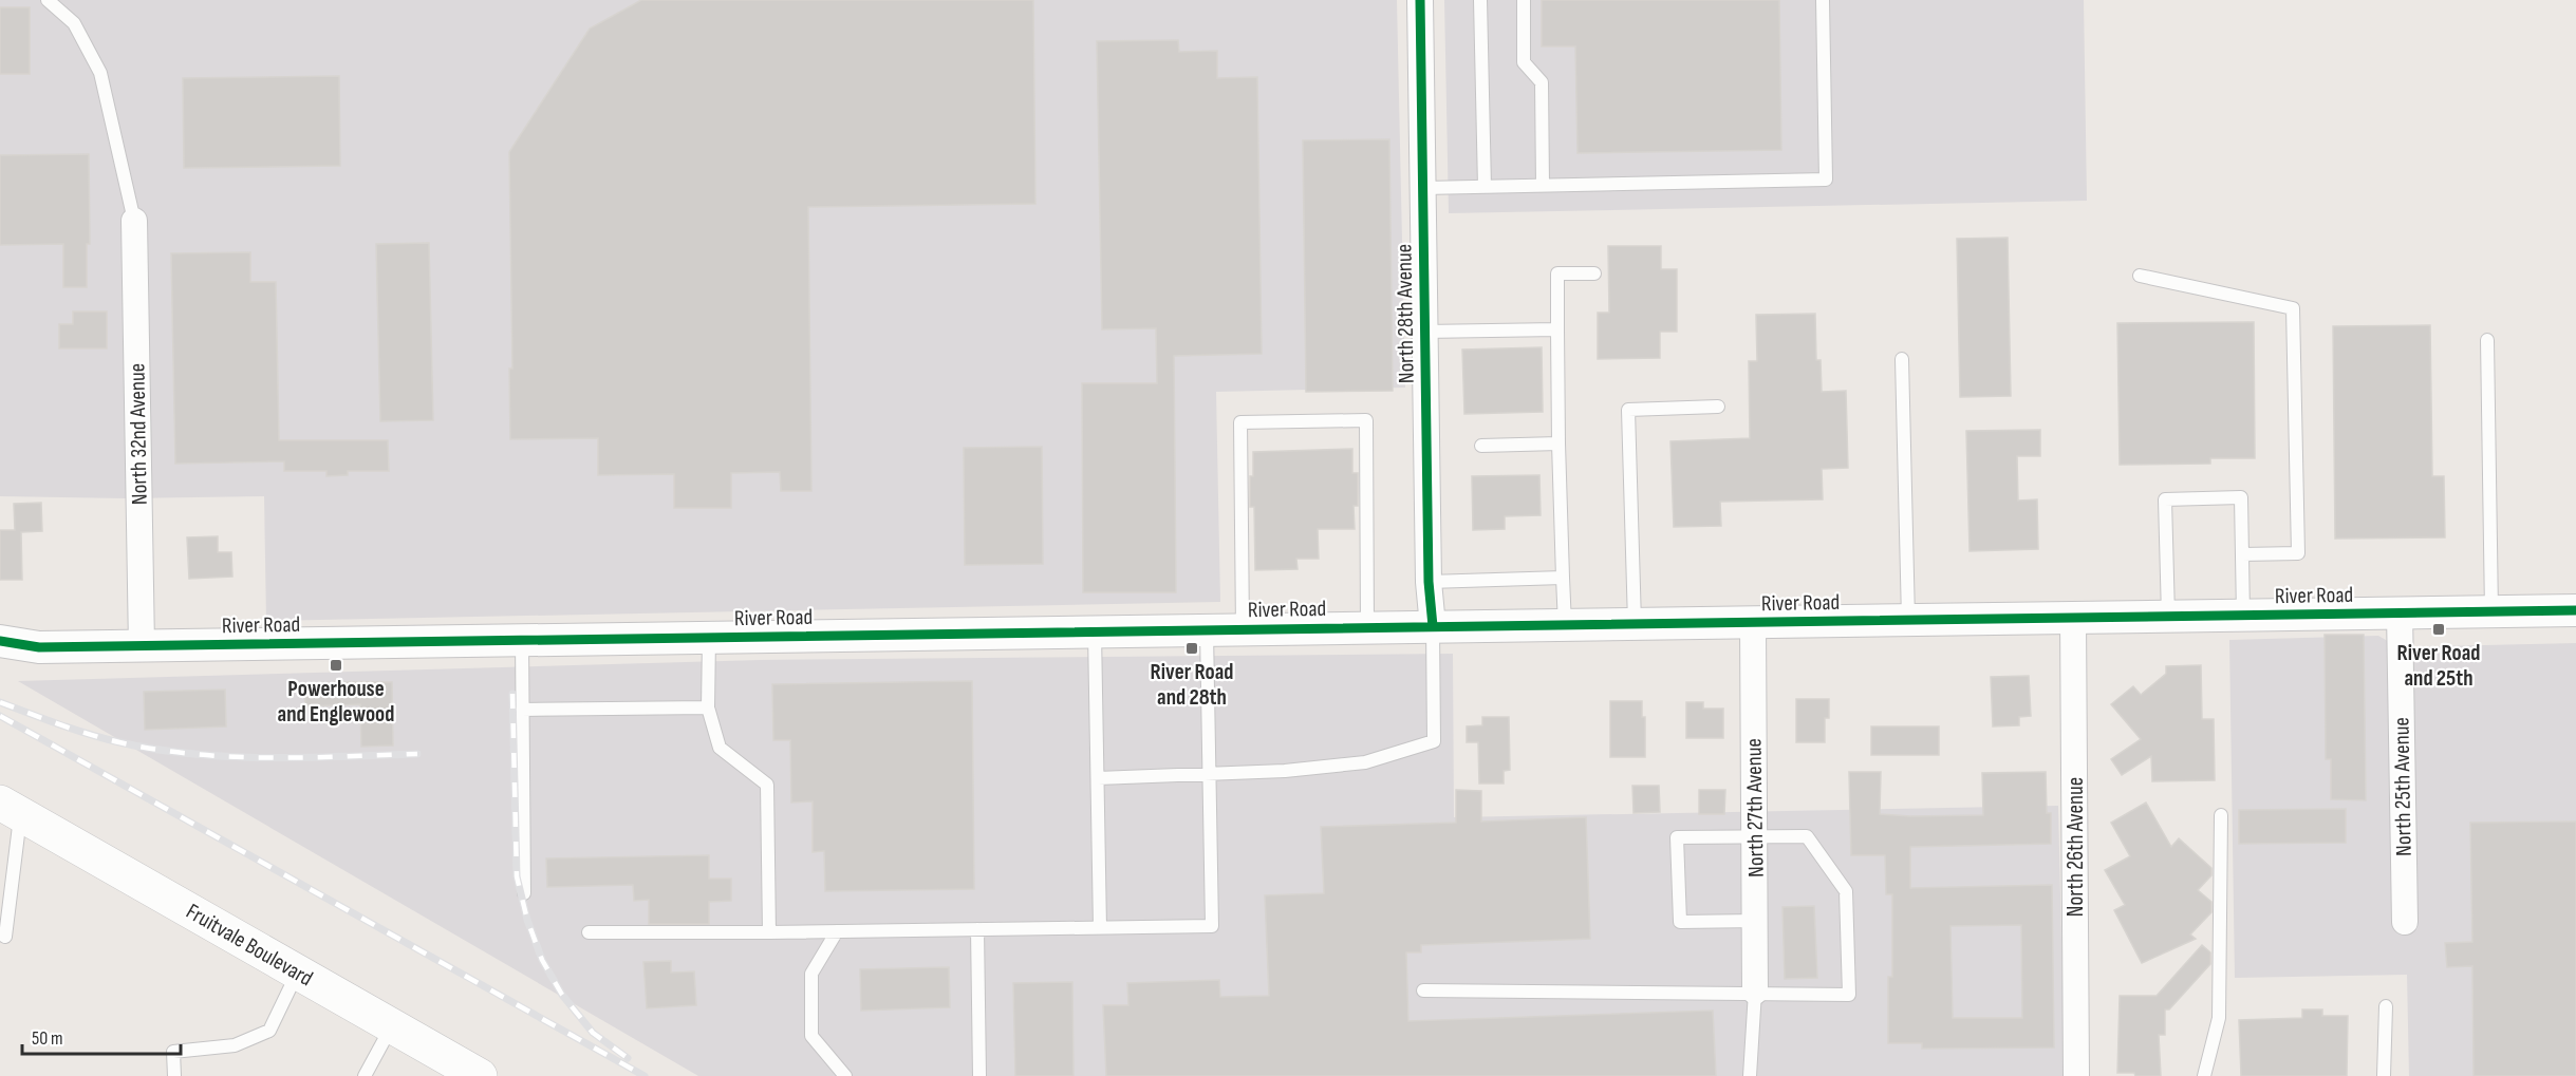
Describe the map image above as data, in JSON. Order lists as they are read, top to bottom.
{
  "streets": {
    "main road": ["Fruitvale Boulevard"],
    "street": [
      "North 28th Avenue",
      "North 32nd Avenue",
      "River Road",
      "North 25th Avenue",
      "North 27th Avenue",
      "North 26th Avenue"
    ]
  },
  "crossings": [
    ["North 28th Avenue", "River Road"],
    ["North 32nd Avenue", "River Road"],
    ["River Road", "North 25th Avenue"],
    ["River Road", "North 27th Avenue"],
    ["River Road", "North 26th Avenue"]
  ],
  "places": {
    "transit": ["River Road and 25th", "River Road and 28th", "Powerhouse and Englewood"]
  },
  "scale_bar": "50 m"
}
